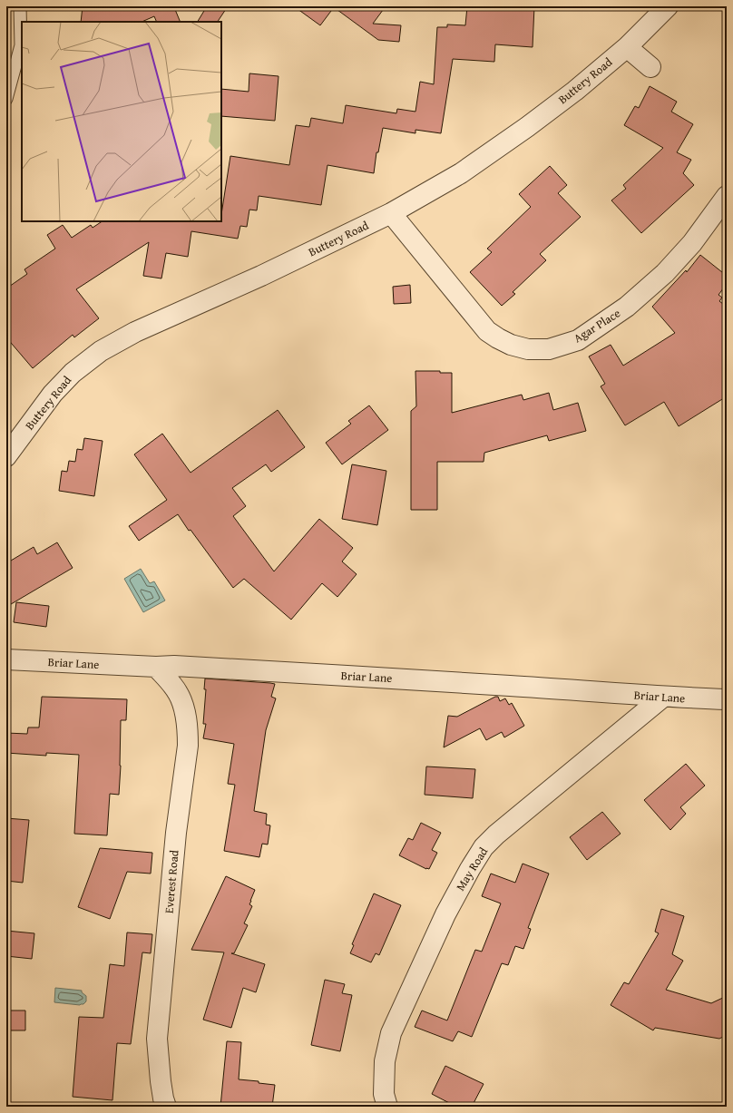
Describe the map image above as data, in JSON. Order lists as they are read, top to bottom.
{
  "streets": {
    "street": [
      "Buttery Road",
      "Agar Place",
      "Briar Lane",
      "May Road",
      "Everest Road"
    ]
  },
  "crossings": [
    ["Buttery Road", "Agar Place"],
    ["Briar Lane", "May Road"],
    ["Briar Lane", "Everest Road"]
  ]
}
